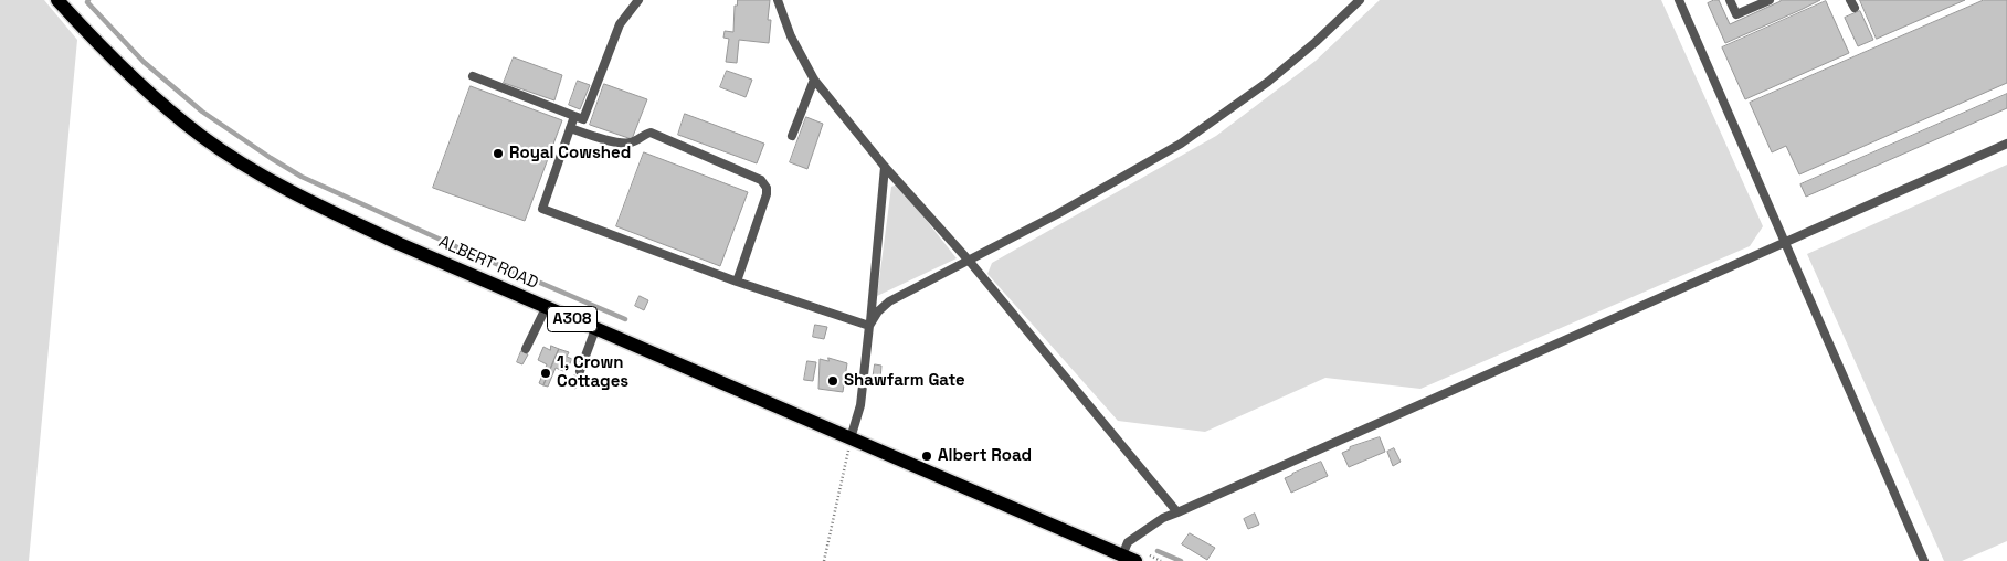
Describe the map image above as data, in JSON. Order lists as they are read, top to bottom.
{
  "streets": {
    "main road": ["ALBERT ROAD", "A308"]
  },
  "places": [
    "Royal Cowshed",
    "1, Crown Cottages",
    "Shawfarm Gate",
    "Albert Road"
  ]
}
